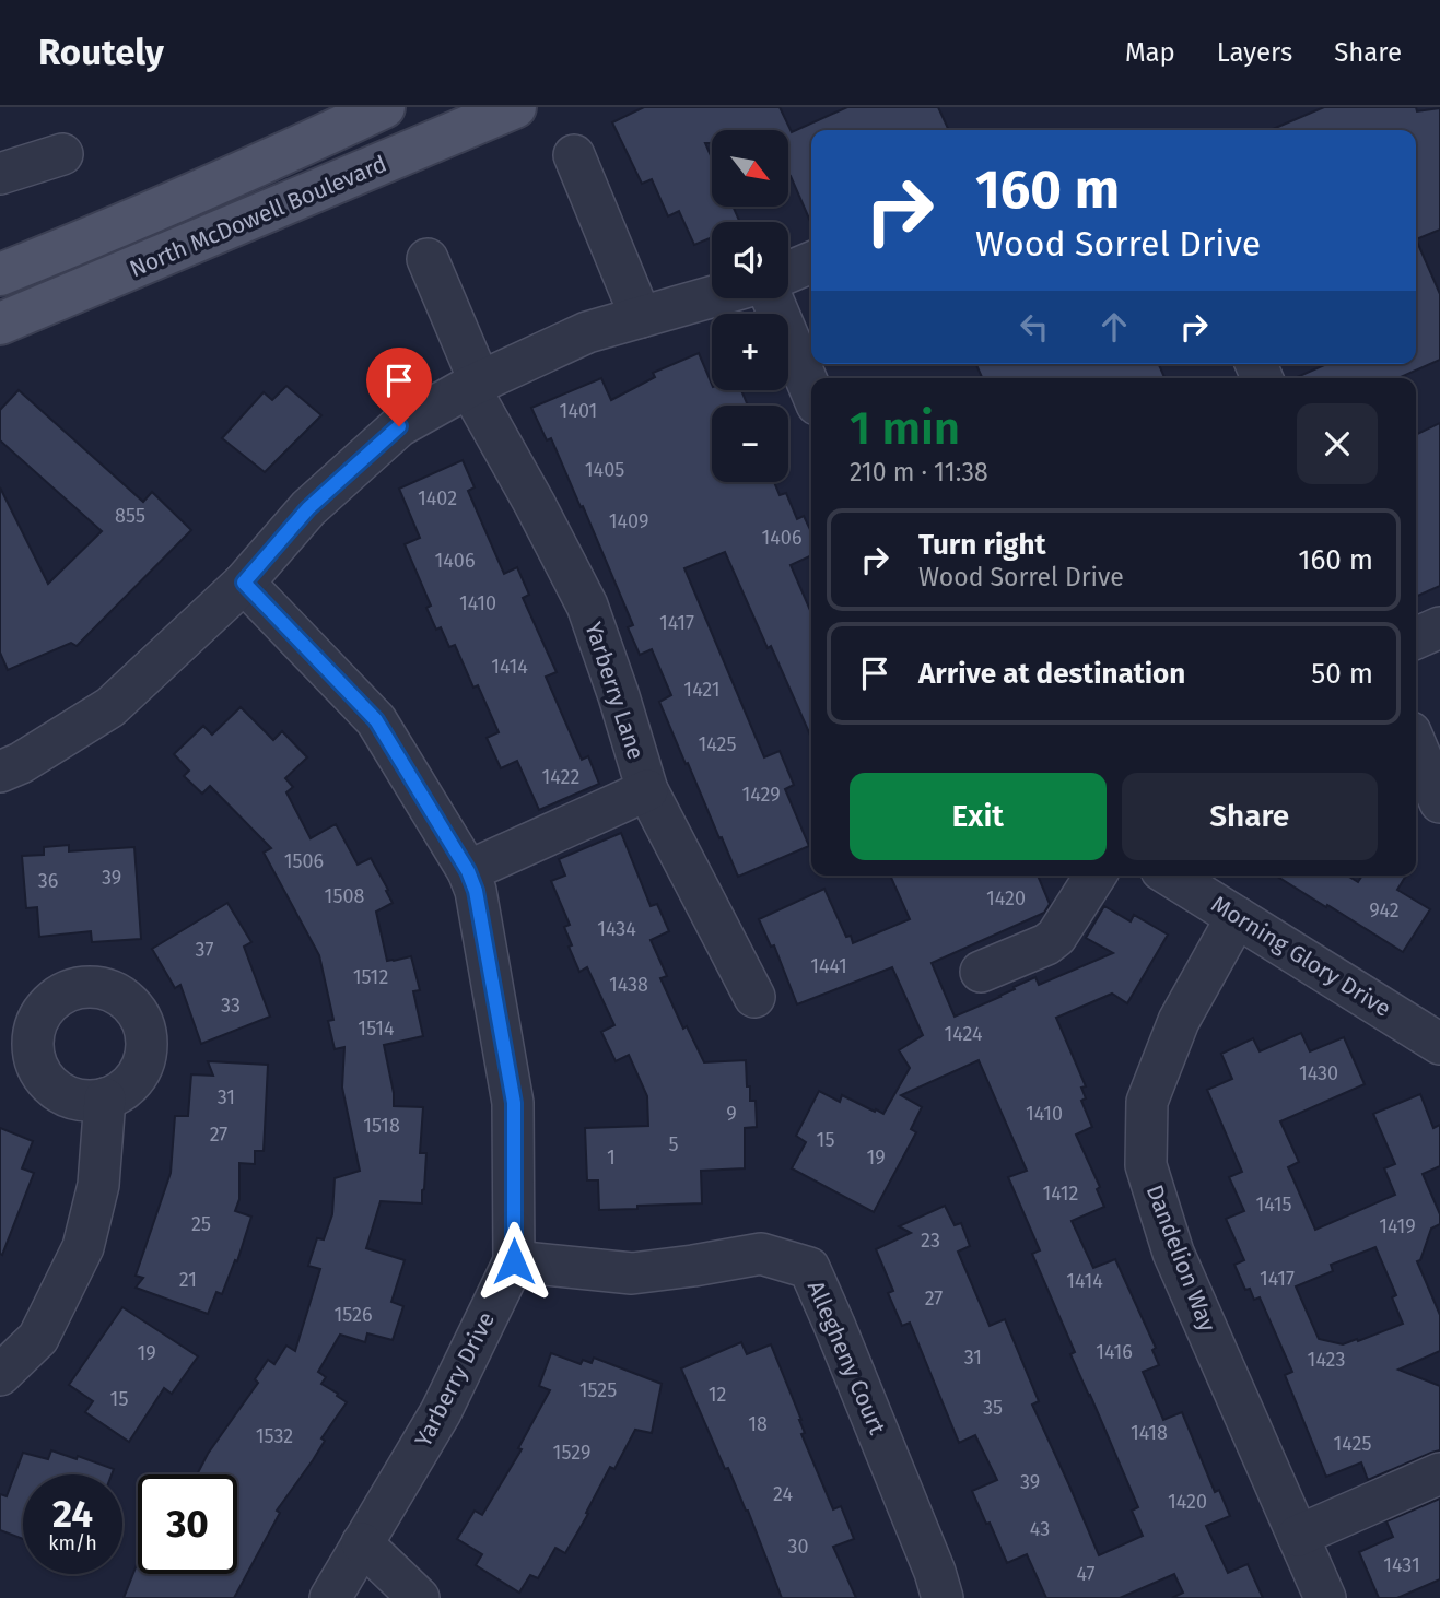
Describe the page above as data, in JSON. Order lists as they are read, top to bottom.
{
  "streets": {
    "main road": ["North McDowell Boulevard"],
    "street": [
      "Yarberry Lane",
      "Morning Glory Drive",
      "Dandelion Way",
      "Allegheny Court",
      "Yarberry Drive"
    ]
  },
  "crossings": [
    ["Morning Glory Drive", "Dandelion Way"],
    ["Allegheny Court", "Yarberry Drive"]
  ],
  "house_numbers": [
    "1401",
    "1405",
    "1402",
    "855",
    "1409",
    "1406",
    "1406",
    "1410",
    "1417",
    "1414",
    "1421",
    "1425",
    "1422",
    "1429",
    "1506",
    "39",
    "36",
    "1508",
    "1420",
    "942",
    "1434",
    "37",
    "1441",
    "1512",
    "1438",
    "33",
    "1514",
    "1424",
    "1430",
    "31",
    "9",
    "1410",
    "1518",
    "27",
    "15",
    "5",
    "1",
    "19",
    "1412",
    "1415",
    "25",
    "1419",
    "23",
    "1417",
    "21",
    "1414",
    "27",
    "1526",
    "1416",
    "19",
    "31",
    "1423",
    "1525",
    "12",
    "15",
    "35",
    "18",
    "1418",
    "1532",
    "1425",
    "1529",
    "39",
    "24",
    "1420",
    "43",
    "30",
    "1431",
    "47"
  ],
  "north": "bottom right",
  "page": {
    "header": "Routely",
    "nav": ["Map", "Layers", "Share"],
    "map_buttons": ["+", "−"],
    "turn": ["160 m", "Wood Sorrel Drive"],
    "heading": ["1 min", "210 m · 11:38"],
    "list": [
      {
        "name": "Turn right",
        "note": "Wood Sorrel Drive",
        "value": "160 m"
      },
      {
        "name": "Arrive at destination",
        "value": "50 m"
      }
    ],
    "buttons": ["Exit", "Share"],
    "speed": "24 km/h",
    "limit": "30"
  }
}
